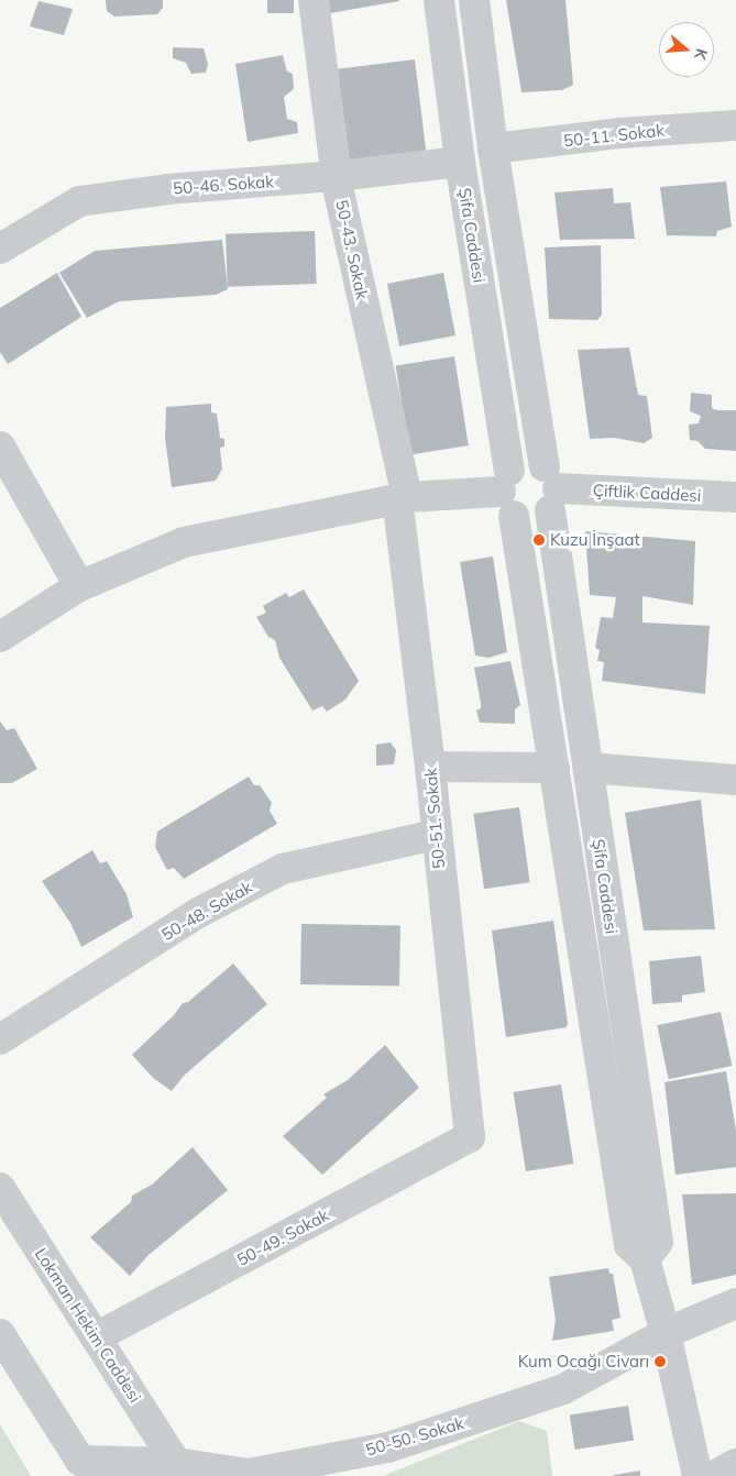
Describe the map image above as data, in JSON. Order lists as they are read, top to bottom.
{
  "streets": {
    "street": [
      "50-11. Sokak",
      "50-46. Sokak",
      "Şifa Caddesi",
      "50-43. Sokak",
      "Çiftlik Caddesi",
      "50-51. Sokak",
      "50-48. Sokak",
      "50-49. Sokak",
      "Lokman Hekim Caddesi",
      "50-50. Sokak"
    ]
  },
  "crossings": [
    ["50-11. Sokak", "Şifa Caddesi"],
    ["50-46. Sokak", "Şifa Caddesi"],
    ["50-46. Sokak", "50-43. Sokak"],
    ["Şifa Caddesi", "Çiftlik Caddesi"],
    ["Şifa Caddesi", "50-50. Sokak"],
    ["50-43. Sokak", "50-51. Sokak"],
    ["50-51. Sokak", "50-48. Sokak"],
    ["50-51. Sokak", "50-49. Sokak"],
    ["50-49. Sokak", "Lokman Hekim Caddesi"],
    ["Lokman Hekim Caddesi", "50-50. Sokak"]
  ],
  "places": ["Kuzu İnşaat", "Kum Ocağı Civarı"],
  "north": "right"
}
